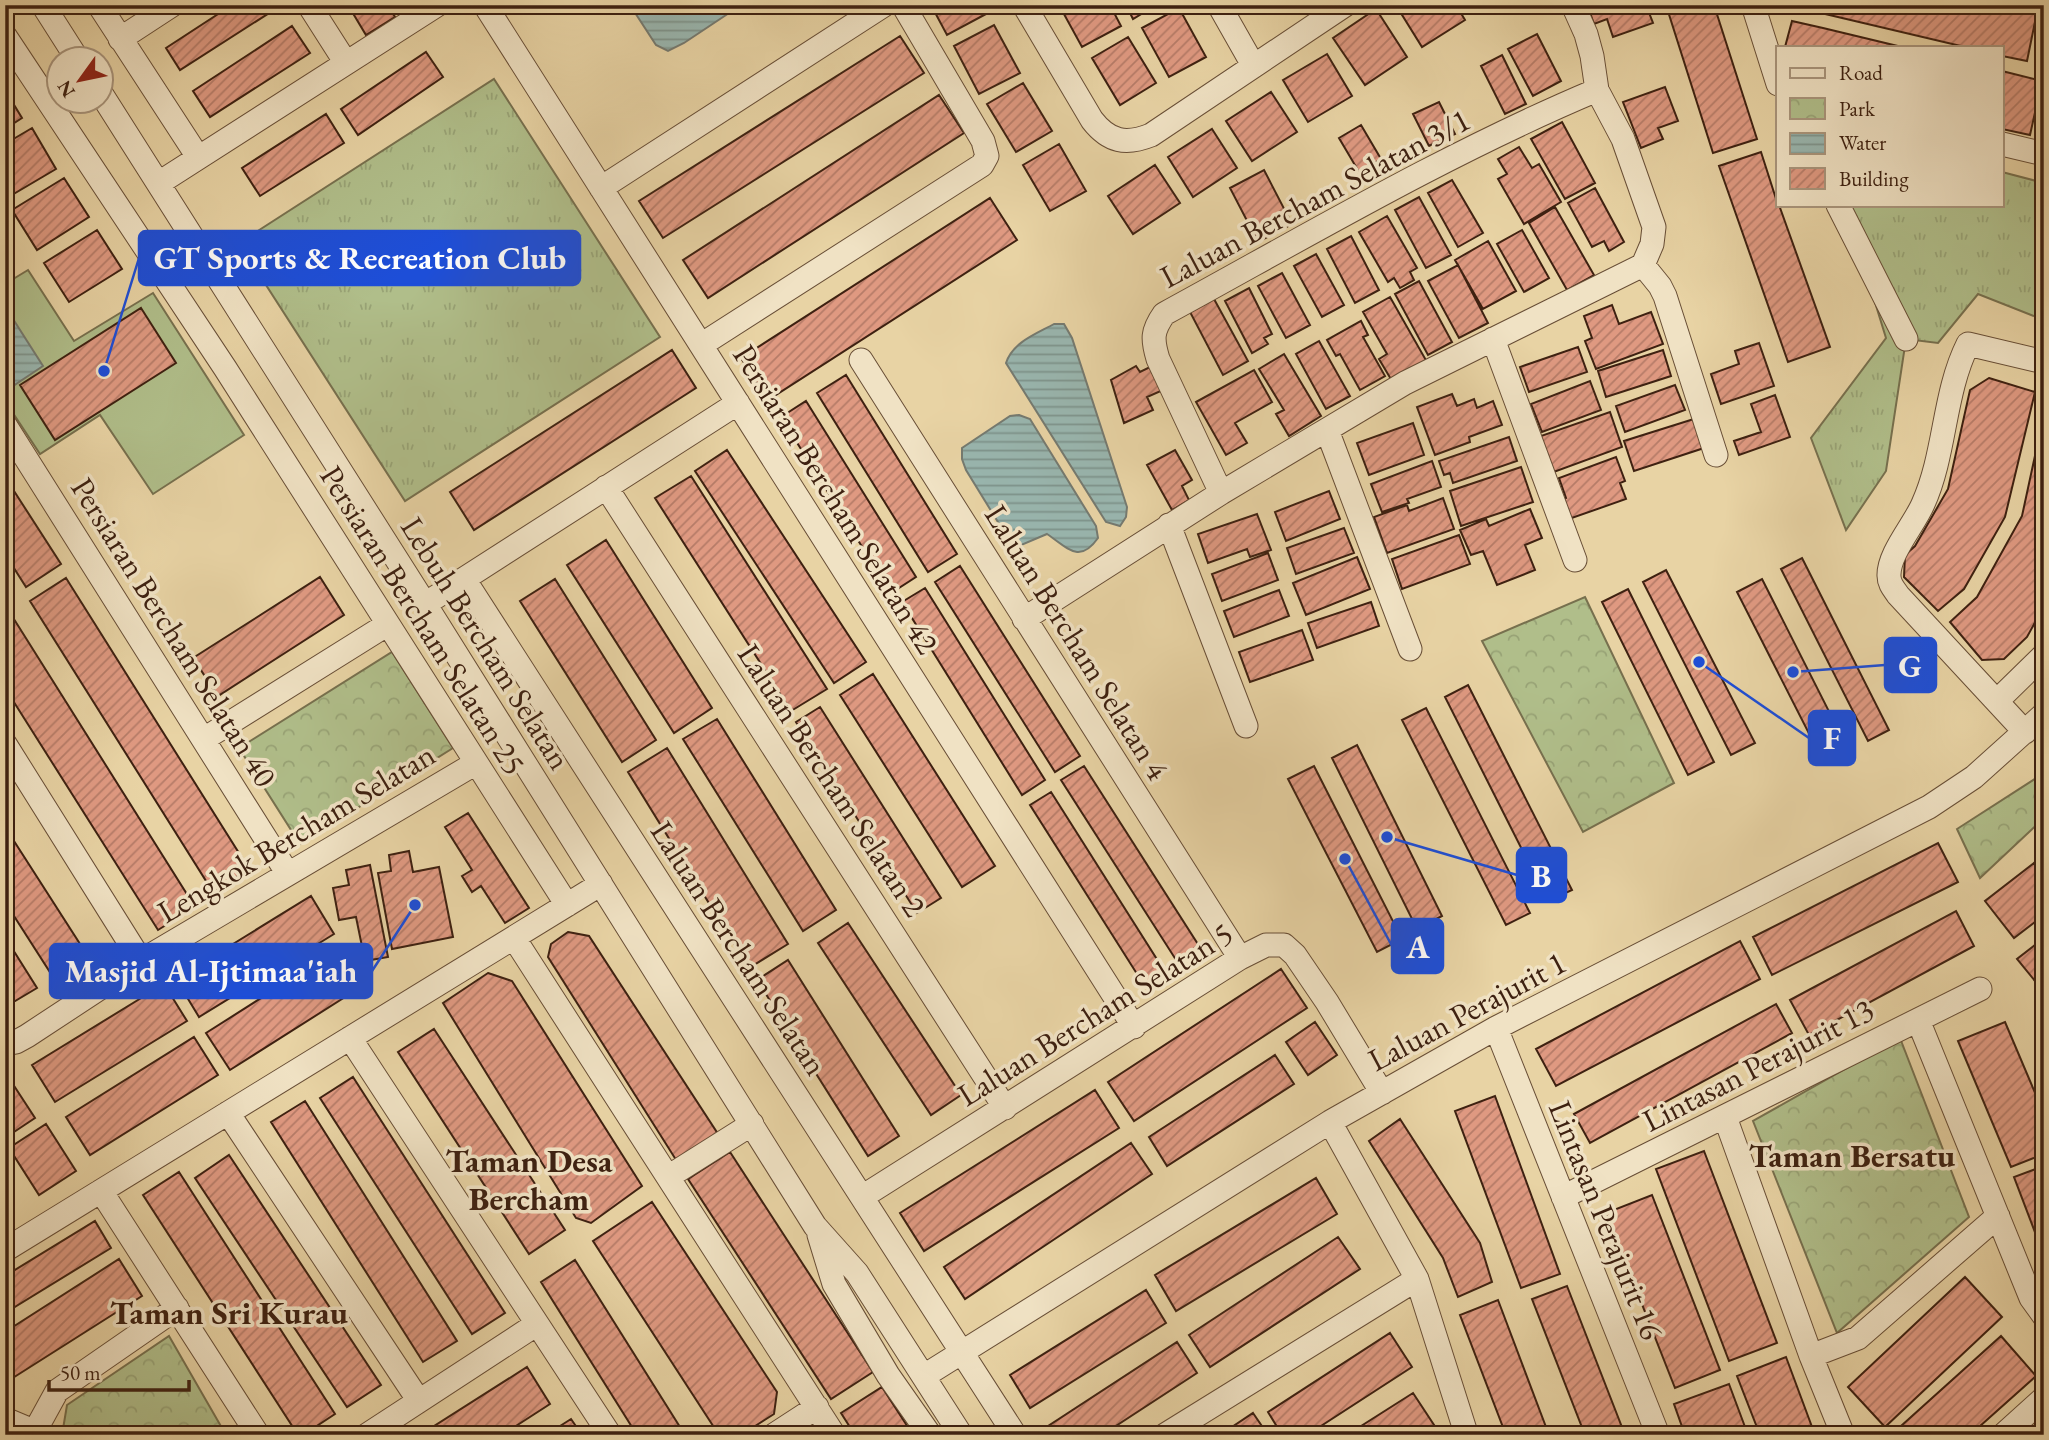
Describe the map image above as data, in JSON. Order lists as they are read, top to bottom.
{
  "streets": {
    "street": [
      "Laluan Bercham Selatan 3/1",
      "Persiaran Bercham Selatan 42",
      "Persiaran Bercham Selatan 25",
      "Persiaran Bercham Selatan 40",
      "Laluan Bercham Selatan 4",
      "Lebuh Bercham Selatan",
      "Laluan Bercham Selatan 2",
      "Lengkok Bercham Selatan",
      "Laluan Bercham Selatan",
      "Laluan Perajurit 1",
      "Laluan Bercham Selatan 5",
      "Lintasan Perajurit 13",
      "Lintasan Perajurit 16"
    ]
  },
  "crossings": [
    ["Persiaran Bercham Selatan 42", "Laluan Bercham Selatan 5"],
    ["Persiaran Bercham Selatan 25", "Lengkok Bercham Selatan"],
    ["Persiaran Bercham Selatan 40", "Lengkok Bercham Selatan"],
    ["Laluan Bercham Selatan 4", "Laluan Bercham Selatan 5"],
    ["Laluan Bercham Selatan 2", "Laluan Bercham Selatan 5"],
    ["Laluan Bercham Selatan", "Laluan Perajurit 1"],
    ["Laluan Bercham Selatan", "Laluan Bercham Selatan 5"],
    ["Laluan Perajurit 1", "Laluan Bercham Selatan 5"],
    ["Laluan Perajurit 1", "Lintasan Perajurit 16"],
    ["Lintasan Perajurit 13", "Lintasan Perajurit 16"]
  ],
  "districts": ["Taman Bersatu", "Taman Desa Bercham", "Taman Sri Kurau"],
  "places": [
    "GT Sports & Recreation Club",
    "F",
    "G",
    "B",
    "A",
    "Masjid Al-Ijtimaa'iah"
  ],
  "legend": [
    "Road",
    "Park",
    "Water",
    "Building"
  ],
  "scale_bar": "50 m",
  "north": "bottom left"
}
